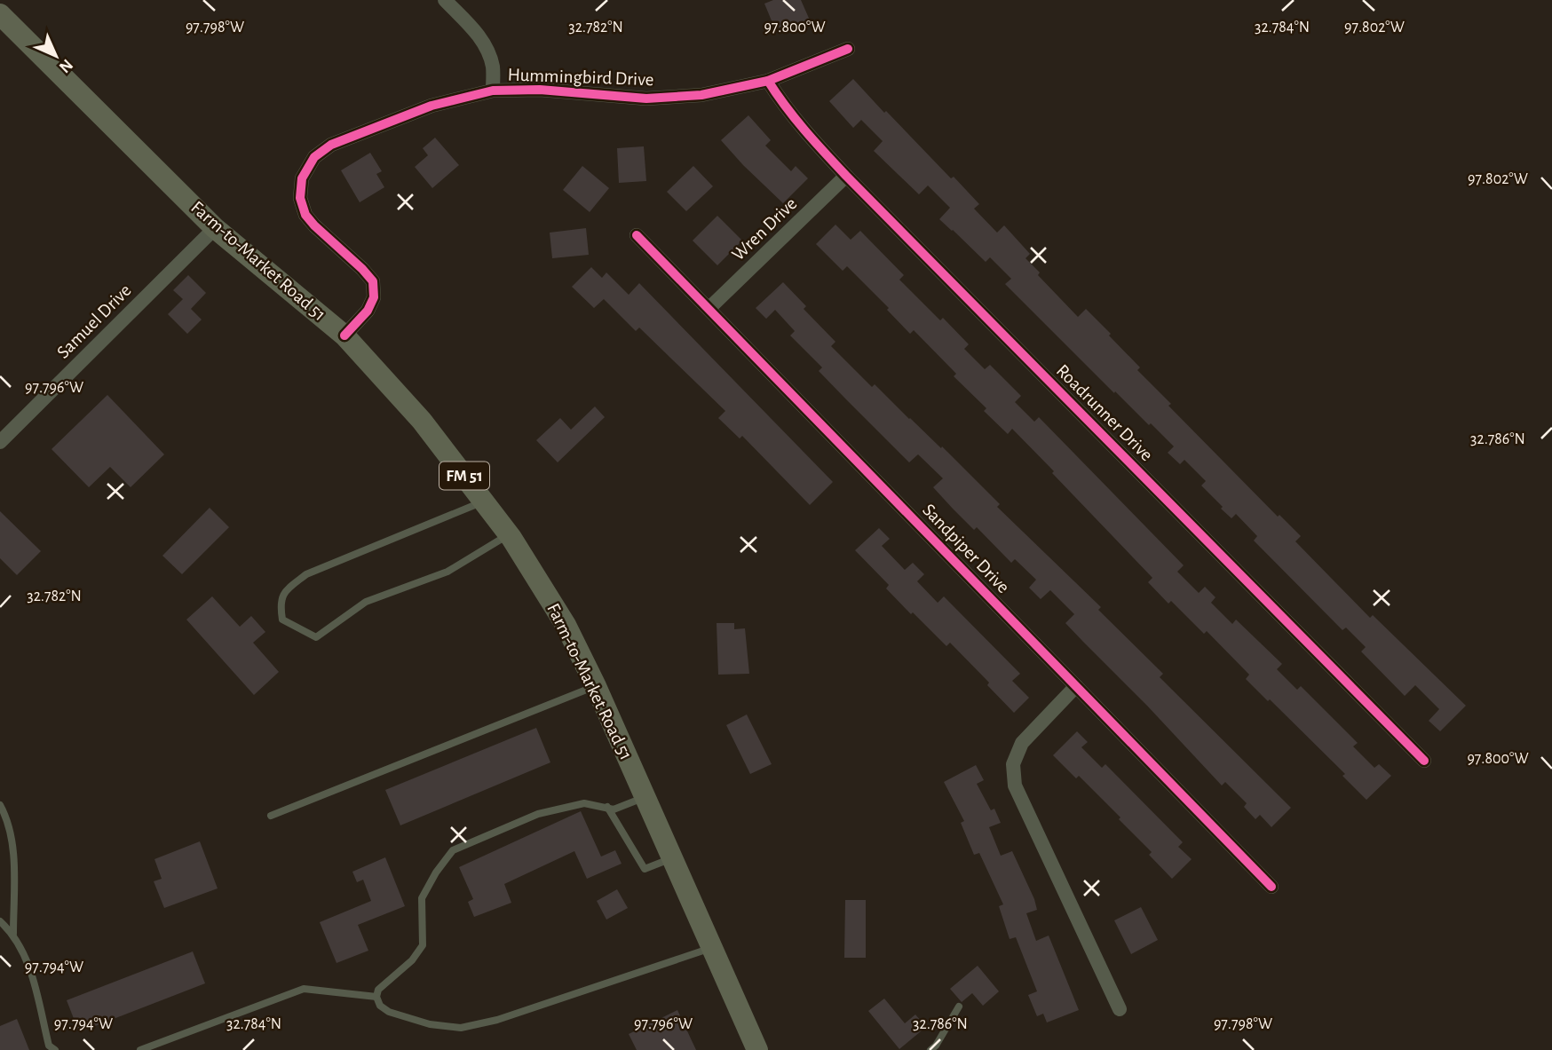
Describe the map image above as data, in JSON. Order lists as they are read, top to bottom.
{
  "streets": {
    "main road": ["Farm-to-Market Road 51", "FM 51"],
    "street": [
      "Hummingbird Drive",
      "Wren Drive",
      "Samuel Drive",
      "Roadrunner Drive",
      "Sandpiper Drive"
    ]
  },
  "crossings": [
    ["Hummingbird Drive", "Farm-to-Market Road 51"],
    ["Hummingbird Drive", "Roadrunner Drive"],
    ["Wren Drive", "Roadrunner Drive"],
    ["Wren Drive", "Sandpiper Drive"],
    ["Farm-to-Market Road 51", "Samuel Drive"]
  ],
  "north": "bottom right",
  "coordinates": [
    "97.798°W",
    "32.782°N",
    "97.800°W",
    "32.784°N",
    "97.802°W",
    "97.796°W",
    "32.786°N",
    "97.794°W"
  ]
}
